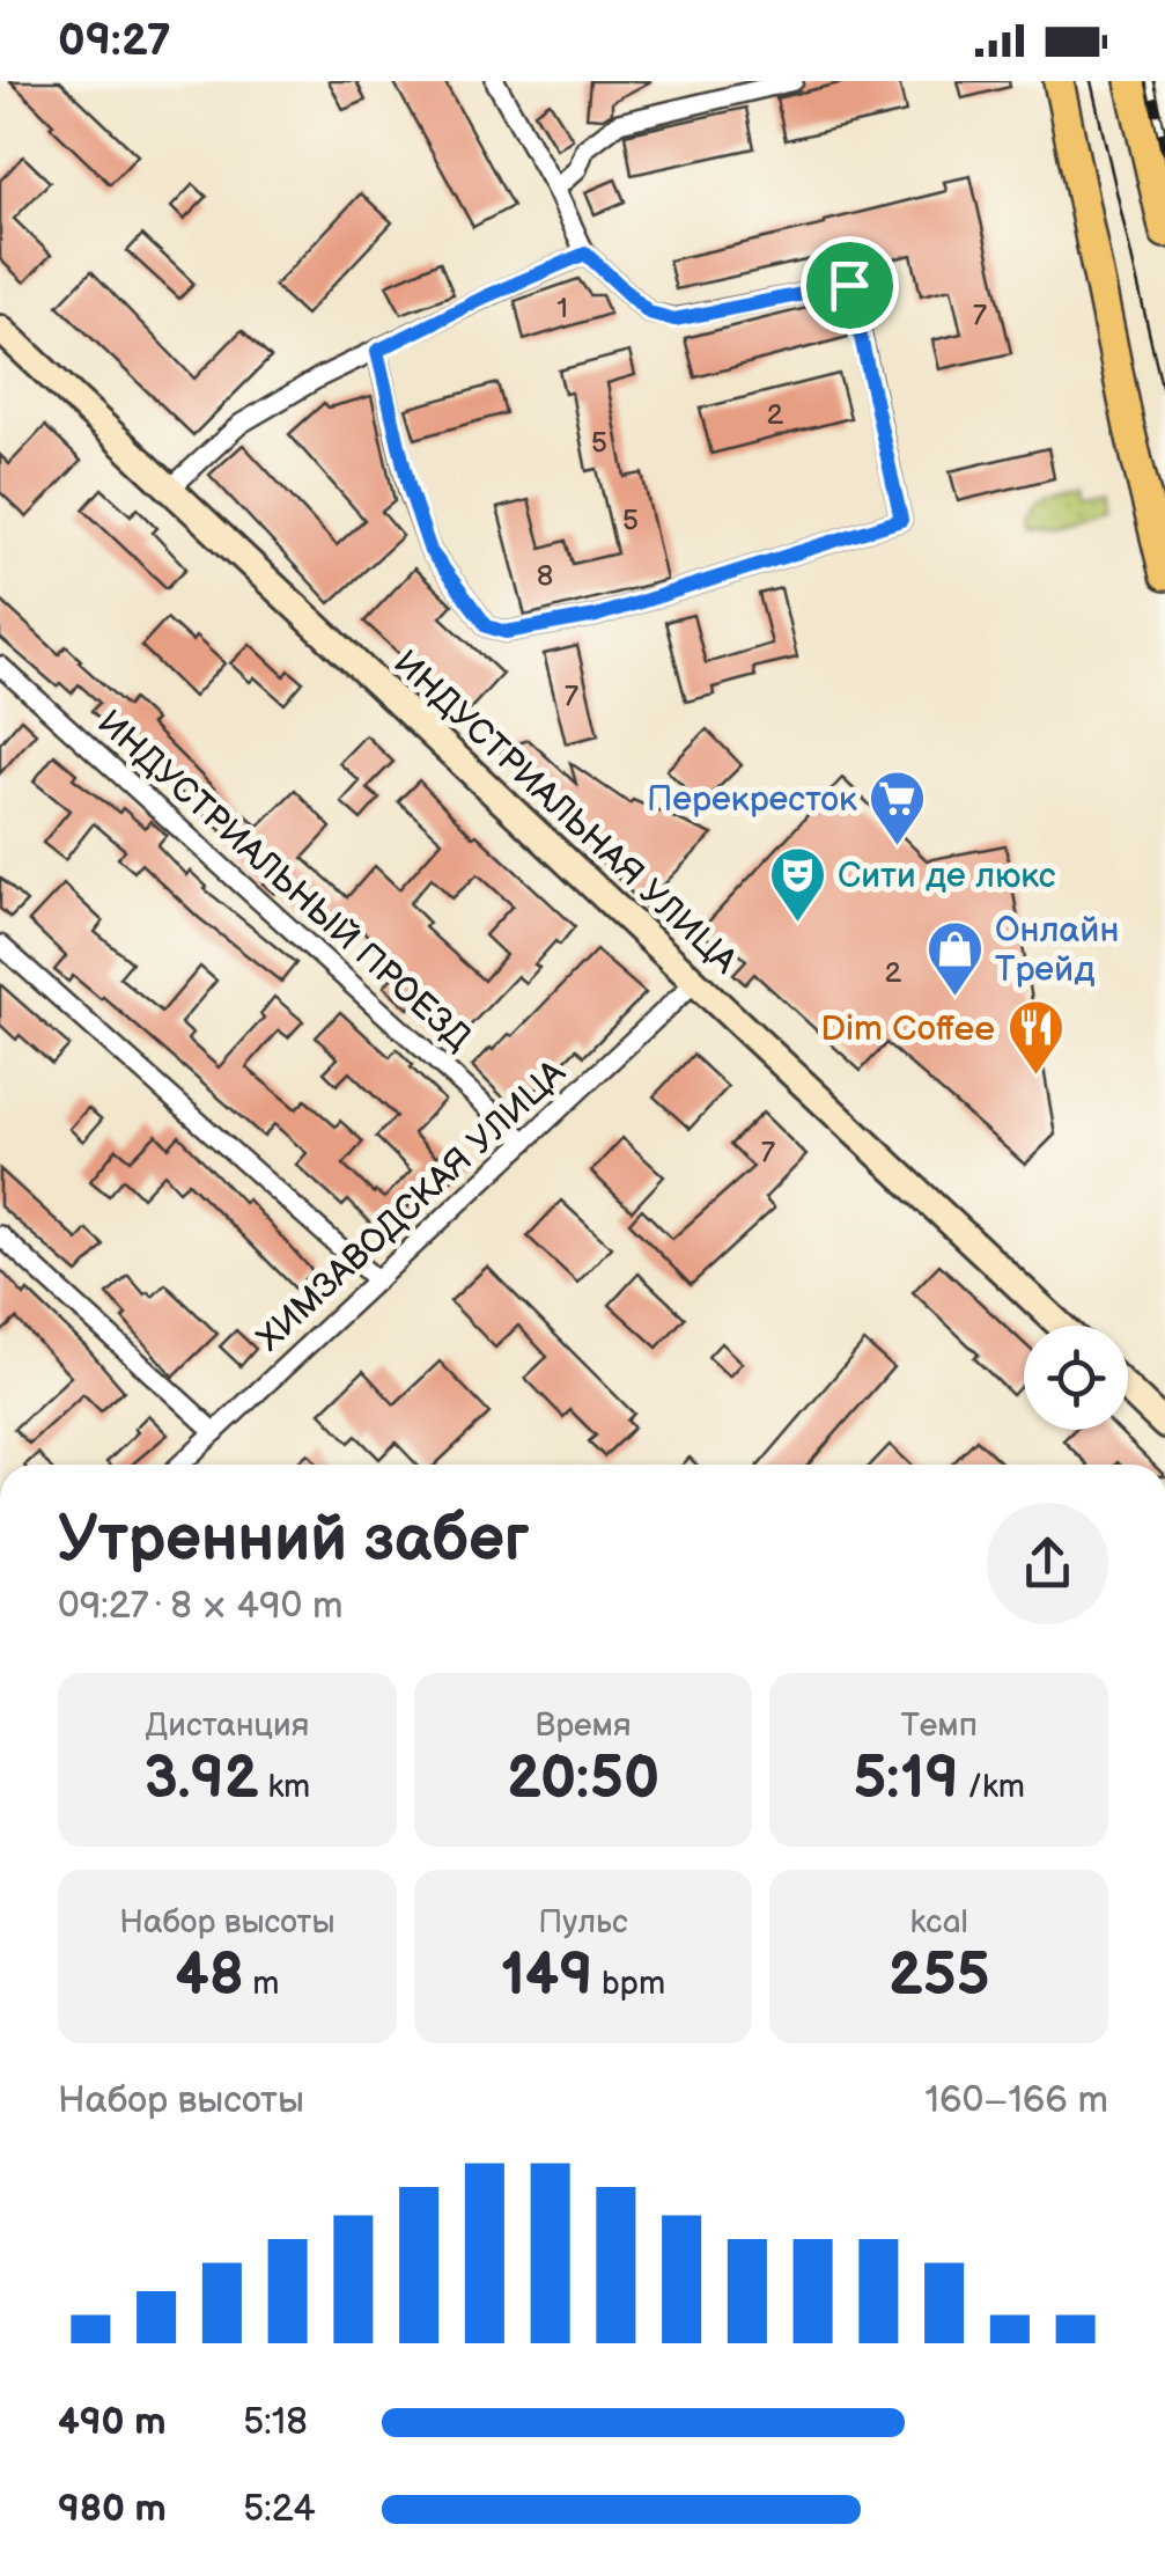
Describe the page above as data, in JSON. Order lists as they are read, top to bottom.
{
  "streets": {
    "main road": ["ИНДУСТРИАЛЬНАЯ УЛИЦА"],
    "street": ["ИНДУСТРИАЛЬНЫЙ ПРОЕЗД", "ХИМЗАВОДСКАЯ УЛИЦА"]
  },
  "crossings": [
    ["ИНДУСТРИАЛЬНАЯ УЛИЦА", "ХИМЗАВОДСКАЯ УЛИЦА"],
    ["ИНДУСТРИАЛЬНЫЙ ПРОЕЗД", "ХИМЗАВОДСКАЯ УЛИЦА"]
  ],
  "places": {
    "supermarket": ["Перекресток"],
    "theatre": ["Сити де люкс"],
    "shop": ["Онлайн Трейд"],
    "restaurant": ["Dim Coffee"]
  },
  "house_numbers": [
    "1",
    "7",
    "2",
    "5",
    "5",
    "8",
    "7",
    "2",
    "7"
  ],
  "page": {
    "status": "09:27",
    "heading": ["Утренний забег", "09:27 · 8 × 490 m"],
    "stats": [
      ["Дистанция", "3.92 km"],
      ["Время", "20:50"],
      ["Темп", "5:19 /km"],
      ["Набор высоты", "48 m"],
      ["Пульс", "149 bpm"],
      ["kcal", "255"]
    ],
    "chart": ["Набор высоты", "160–166 m"],
    "list": [
      {
        "name": "490 m",
        "note": "5:18"
      },
      {
        "name": "980 m",
        "note": "5:24"
      }
    ]
  }
}
